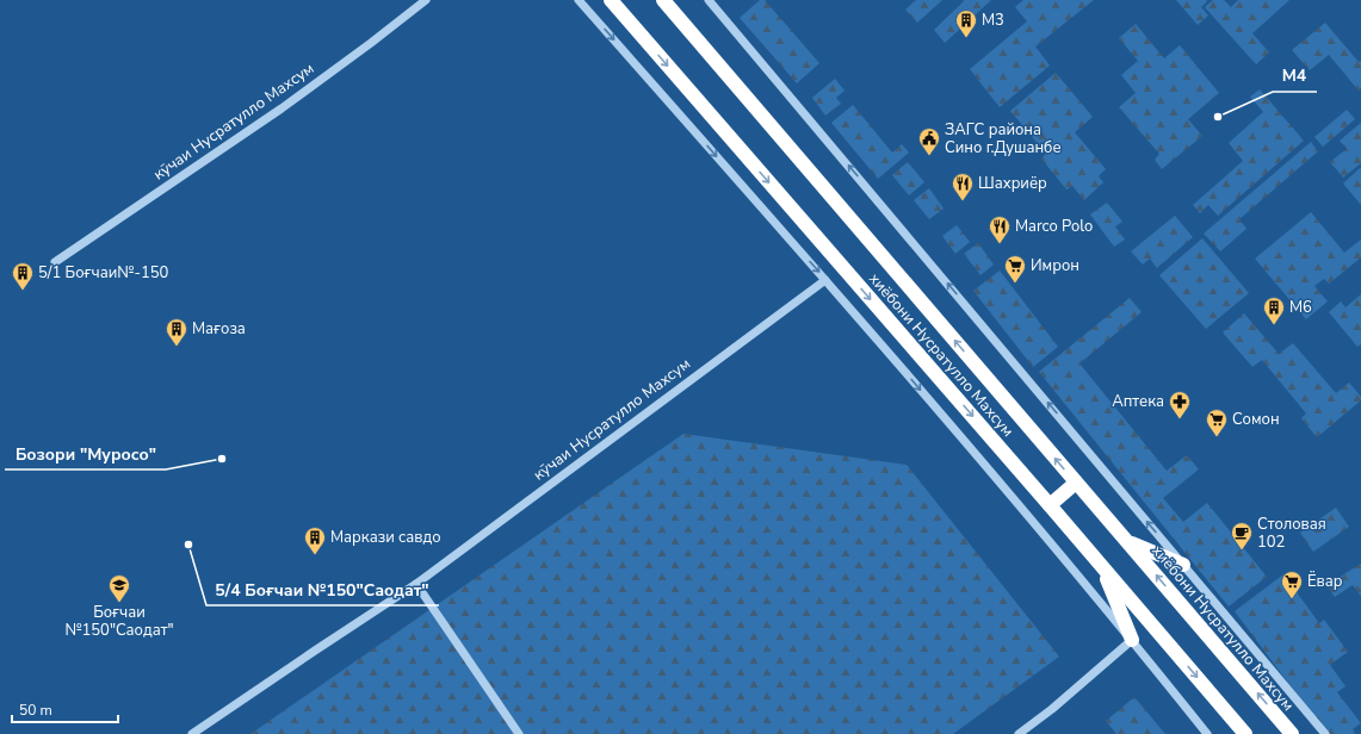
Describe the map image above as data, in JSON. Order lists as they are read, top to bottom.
{
  "streets": {
    "highway": ["хиёбони Нусратулло Махсум"],
    "street": ["кӯчаи Нусратулло Махсум"]
  },
  "places": {
    "building": [
      "М3",
      "5/1 Боғчаи№-150",
      "М6",
      "Мағоза",
      "Маркази савдо"
    ],
    "other": ["М4", "Бозори \"Муросо\"", "5/4 Боғчаи №150\"Саодат\""],
    "public building": ["ЗАГС района Сино г.Душанбе"],
    "restaurant": ["Шахриёр", "Marco Polo"],
    "supermarket": ["Имрон", "Сомон", "Ёвар"],
    "pharmacy": ["Аптека"],
    "cafe": ["Столовая 102"],
    "school or university": ["Боғчаи №150\"Саодат\""]
  },
  "scale_bar": "50 m"
}
